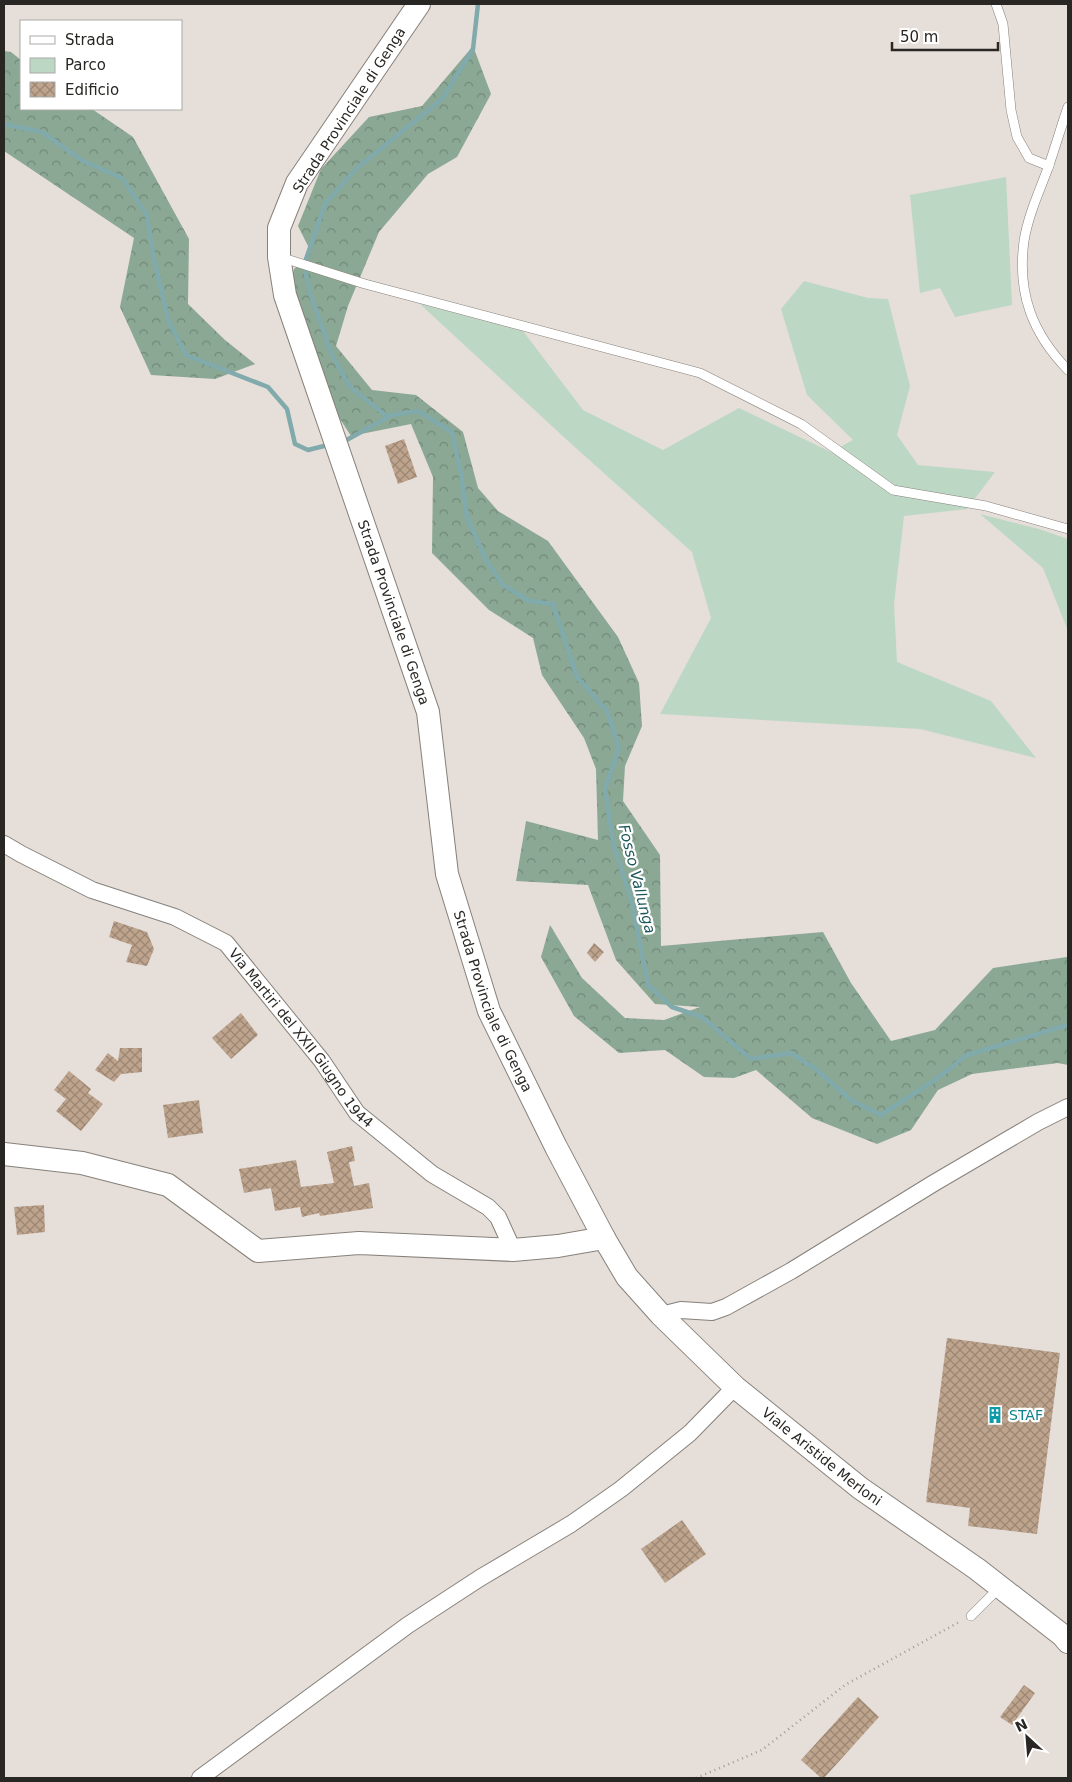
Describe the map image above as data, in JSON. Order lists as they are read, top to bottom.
{
  "streets": {
    "main road": ["Strada Provinciale di Genga", "Viale Aristide Merloni"],
    "street": ["Via Martiri del XXII Giugno 1944"]
  },
  "crossings": [
    ["Strada Provinciale di Genga", "Viale Aristide Merloni"]
  ],
  "water": ["Fosso Vallunga"],
  "places": {
    "building": ["STAF"]
  },
  "legend": ["Strada", "Parco", "Edificio"],
  "scale_bar": "50 m",
  "north": "top left"
}
